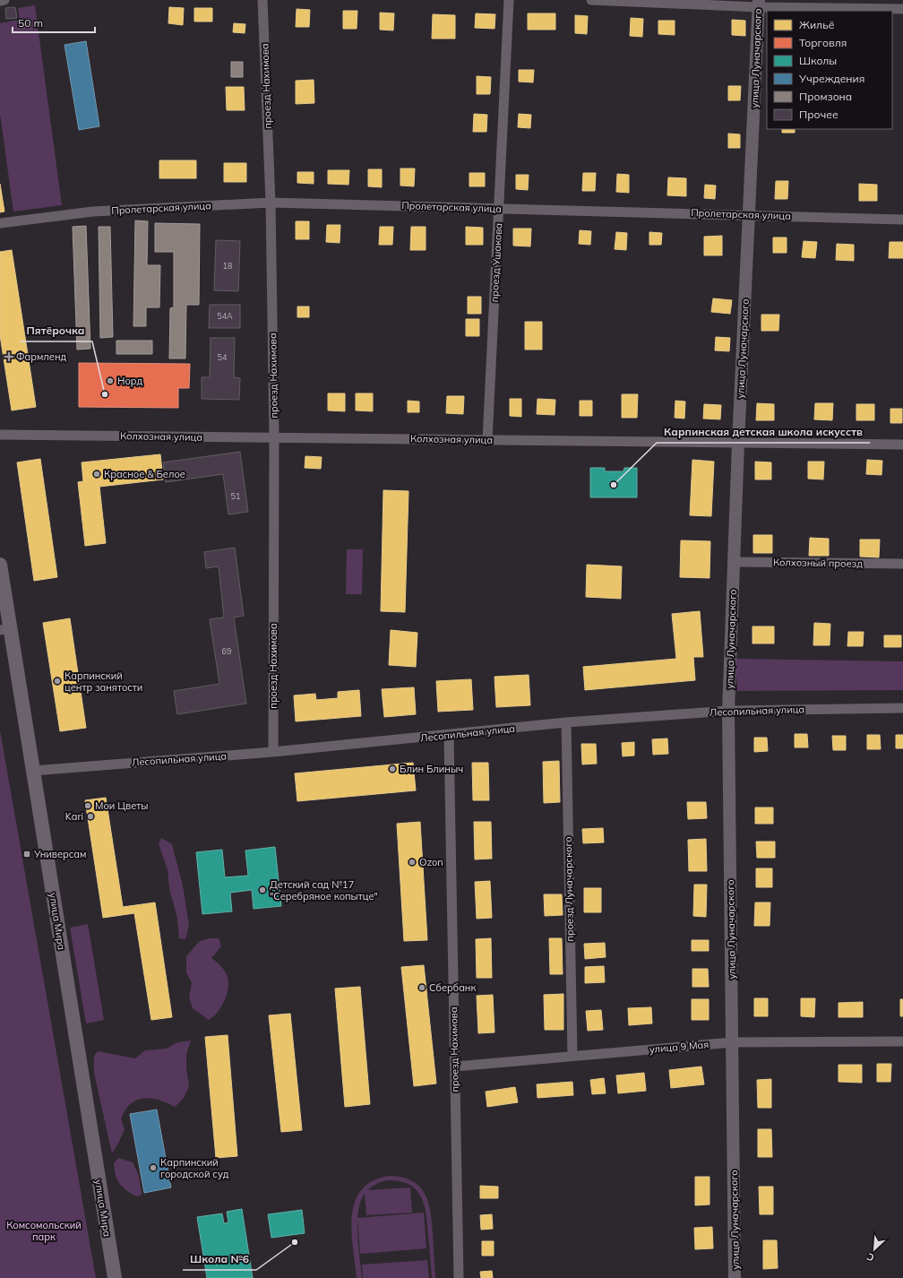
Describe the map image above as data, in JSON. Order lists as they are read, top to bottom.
{
  "streets": {
    "main road": ["улица Мира"],
    "street": [
      "улица Луначарского",
      "проезд Нахимова",
      "Пролетарская улица",
      "проезд Ушакова",
      "Колхозная улица",
      "Колхозный проезд",
      "Лесопильная улица",
      "проезд Луначарского",
      "улица 9 Мая"
    ]
  },
  "crossings": [
    ["улица Луначарского", "Пролетарская улица"],
    ["улица Луначарского", "Колхозная улица"],
    ["улица Луначарского", "Колхозный проезд"],
    ["улица Луначарского", "Лесопильная улица"],
    ["улица Луначарского", "улица 9 Мая"],
    ["проезд Нахимова", "Пролетарская улица"],
    ["проезд Нахимова", "Колхозная улица"],
    ["проезд Нахимова", "Лесопильная улица"],
    ["проезд Нахимова", "улица 9 Мая"],
    ["Пролетарская улица", "проезд Ушакова"],
    ["проезд Ушакова", "Колхозная улица"],
    ["Лесопильная улица", "проезд Луначарского"],
    ["Лесопильная улица", "улица Мира"],
    ["проезд Луначарского", "улица 9 Мая"]
  ],
  "parks": ["Комсомольский парк"],
  "places": {
    "health": ["Фармленд"],
    "other": [
      "Норд",
      "Пятёрочка",
      "Красное & Белое",
      "Карпинская детская школа искусств",
      "Карпинский центр занятости",
      "Блин Блиныч",
      "Мои Цветы",
      "Kari",
      "Ozon",
      "Детский сад №17 \"Серебряное копытце\"",
      "Сбербанк",
      "Карпинский городской суд",
      "Школа №6"
    ],
    "transit": ["Универсам"]
  },
  "house_numbers": [
    "18",
    "54А",
    "54",
    "51",
    "69"
  ],
  "legend": [
    "Жильё",
    "Торговля",
    "Школы",
    "Учреждения",
    "Промзона",
    "Прочее"
  ],
  "scale_bar": "50 m",
  "north": "bottom left"
}
